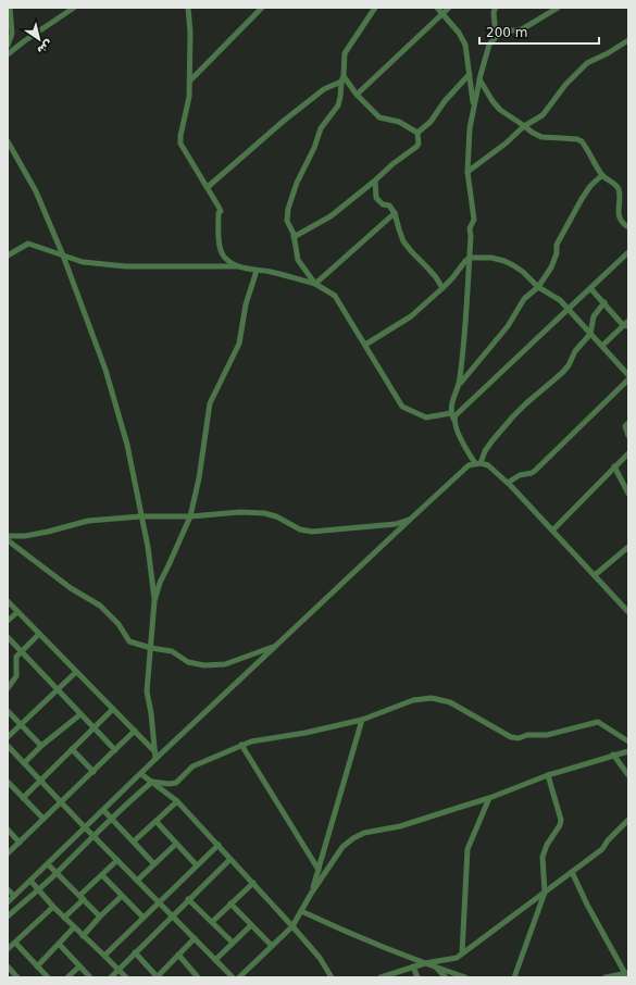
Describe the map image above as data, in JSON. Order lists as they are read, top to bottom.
{
  "scale_bar": "200 m",
  "north": "bottom right"
}
